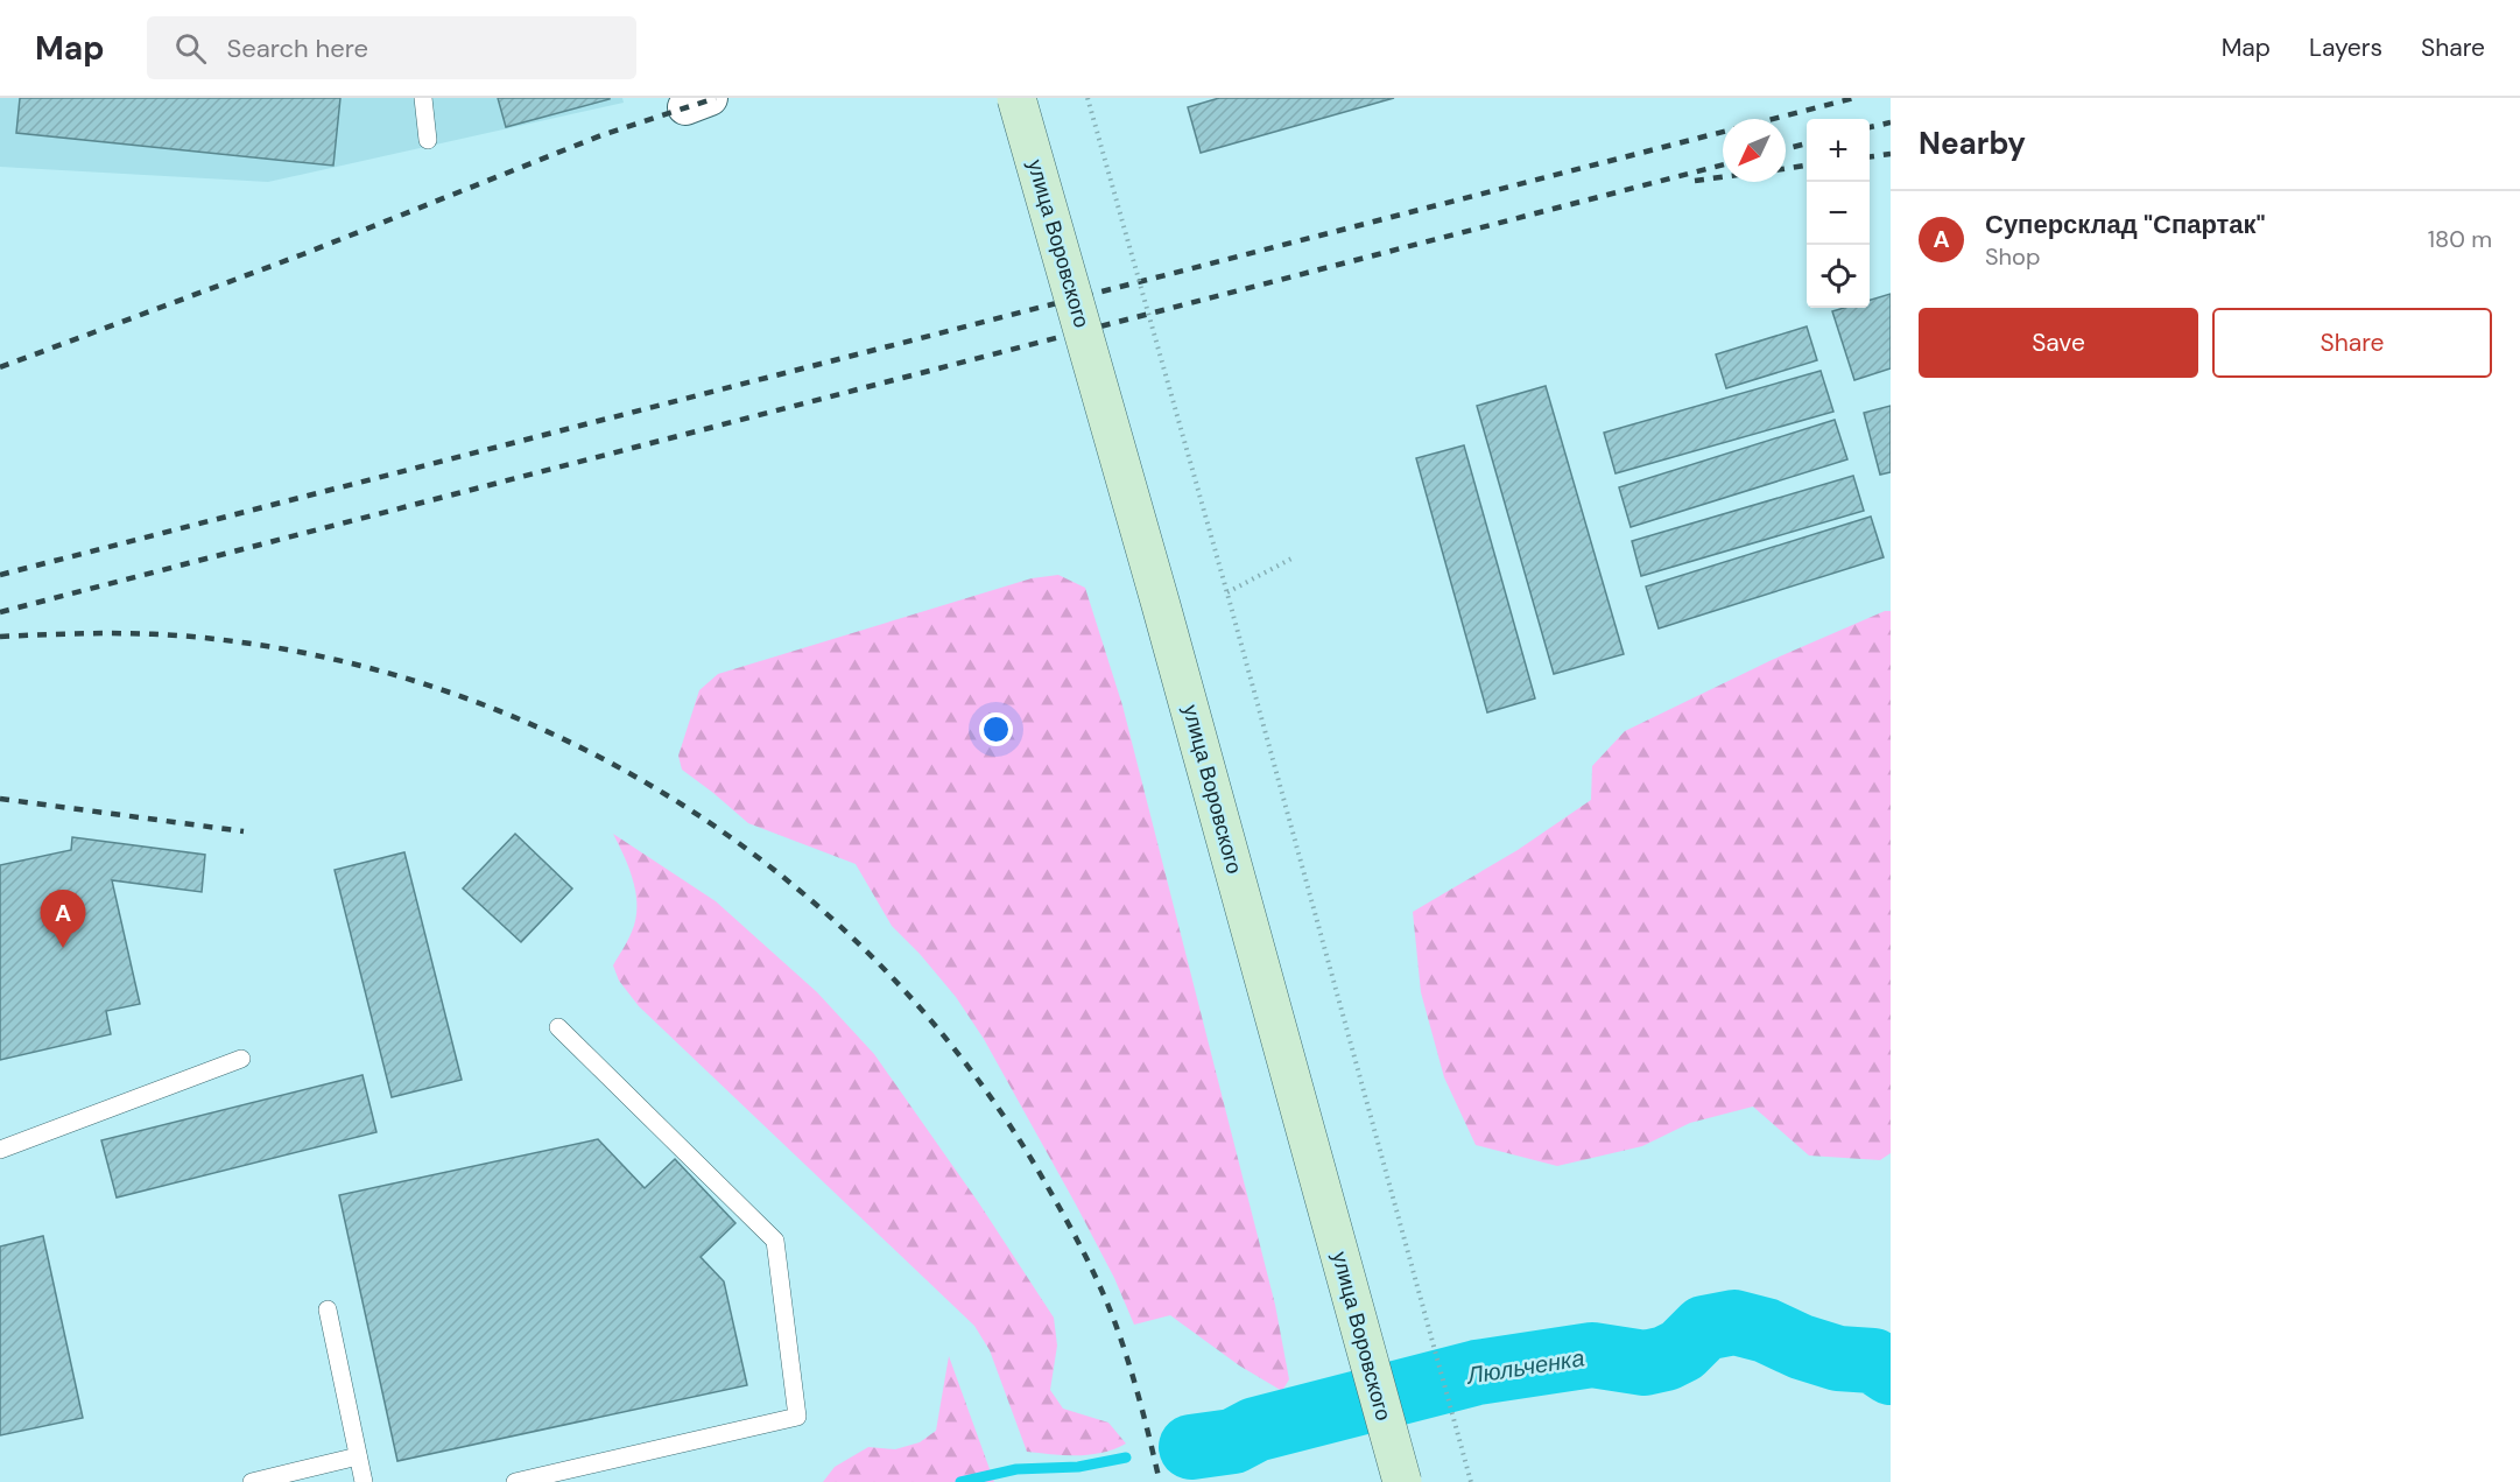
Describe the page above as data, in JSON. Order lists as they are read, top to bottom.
{
  "streets": {
    "main road": ["улица Воровского"]
  },
  "water": ["Люльченка"],
  "north": "bottom left",
  "page": {
    "header": "Map",
    "search": "Search here",
    "nav": ["Map", "Layers", "Share"],
    "heading": "Nearby",
    "map_buttons": ["+", "−"],
    "list": [
      {
        "mark": "A",
        "name": "Суперсклад \"Спартак\"",
        "note": "Shop",
        "value": "180 m"
      }
    ],
    "buttons": ["Save", "Share"],
    "pins": "A"
  }
}
